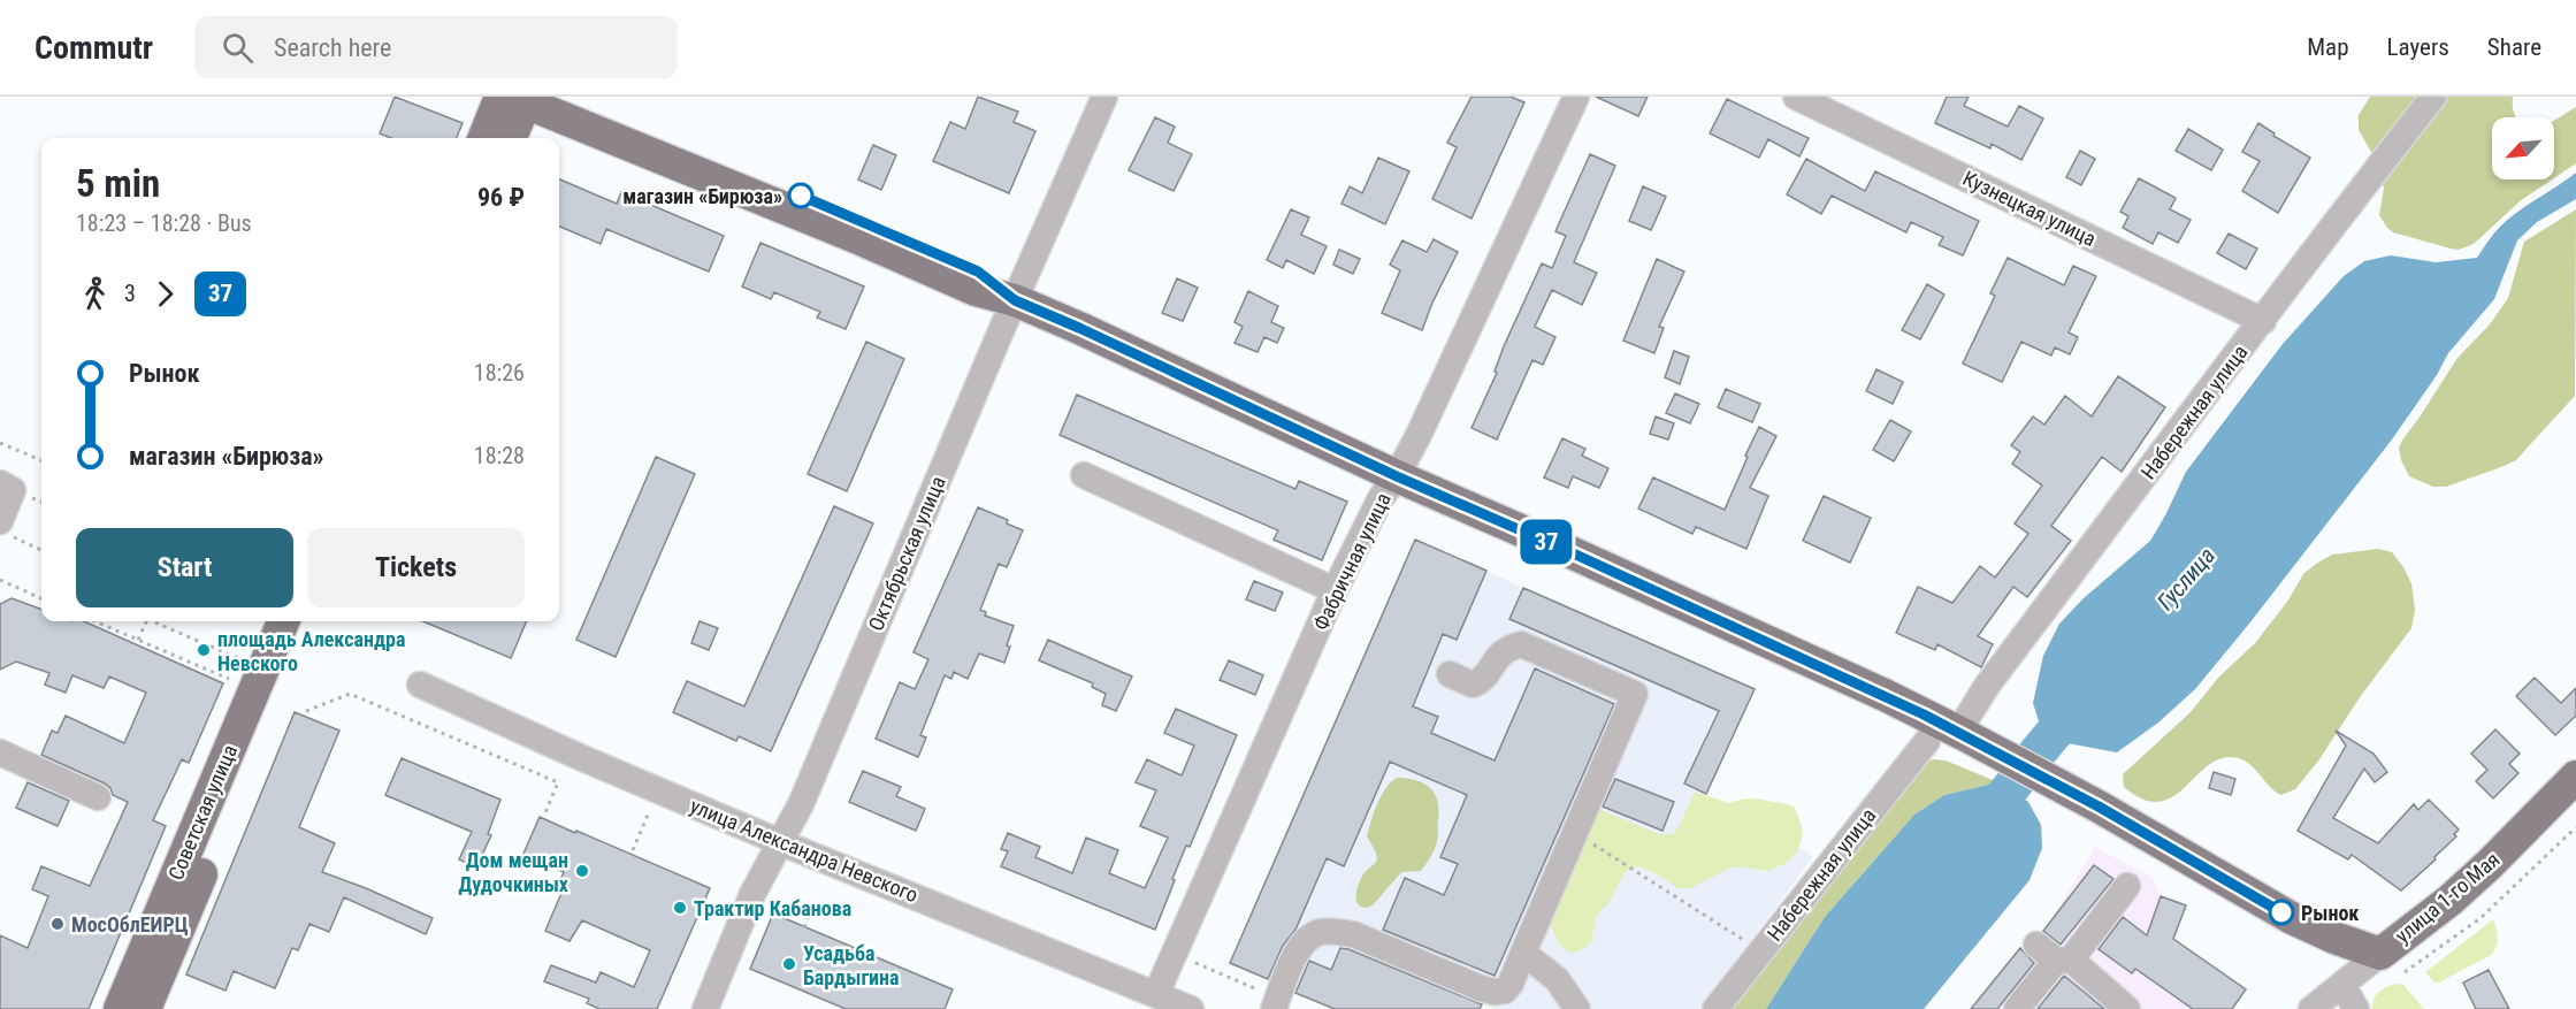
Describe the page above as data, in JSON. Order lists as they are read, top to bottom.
{
  "streets": {
    "main road": ["Советская улица", "улица 1-го Мая"],
    "street": [
      "Кузнецкая улица",
      "Набережная улица",
      "Октябрьская улица",
      "Фабричная улица",
      "улица Александра Невского"
    ]
  },
  "crossings": [
    ["Кузнецкая улица", "Набережная улица"],
    ["Октябрьская улица", "улица Александра Невского"],
    ["Фабричная улица", "улица Александра Невского"]
  ],
  "water": ["Гуслица"],
  "places": [
    "магазин «Бирюза»",
    "площадь Александра Невского",
    "Дом мещан Дудочкиных",
    "Трактир Кабанова",
    "Рынок",
    "MосОблЕИРЦ",
    "Усадьба Бардыгина"
  ],
  "lines": ["bus line 37"],
  "north": "bottom left",
  "page": {
    "header": "Commutr",
    "search": "Search here",
    "nav": ["Map", "Layers", "Share"],
    "on_map": "37",
    "heading": ["5 min", "18:23 – 18:28 · Bus", "96 ₽"],
    "legs": ["3", "37"],
    "list": [
      {
        "name": "Рынок",
        "value": "18:26"
      },
      {
        "name": "магазин «Бирюза»",
        "value": "18:28"
      }
    ],
    "buttons": ["Start", "Tickets"]
  }
}
